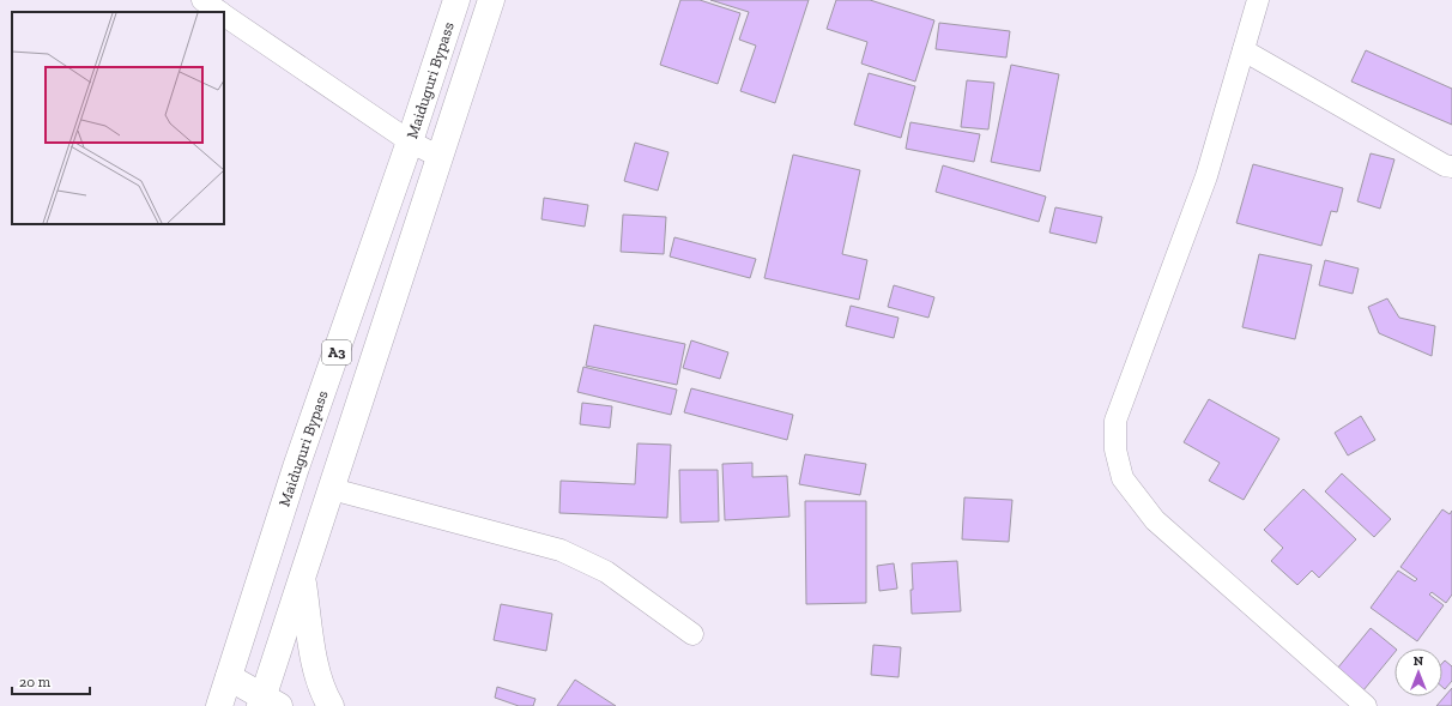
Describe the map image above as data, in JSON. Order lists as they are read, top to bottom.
{
  "streets": {
    "main road": ["Maiduguri Bypass", "A3"]
  },
  "scale_bar": "20 m",
  "north": "top"
}
